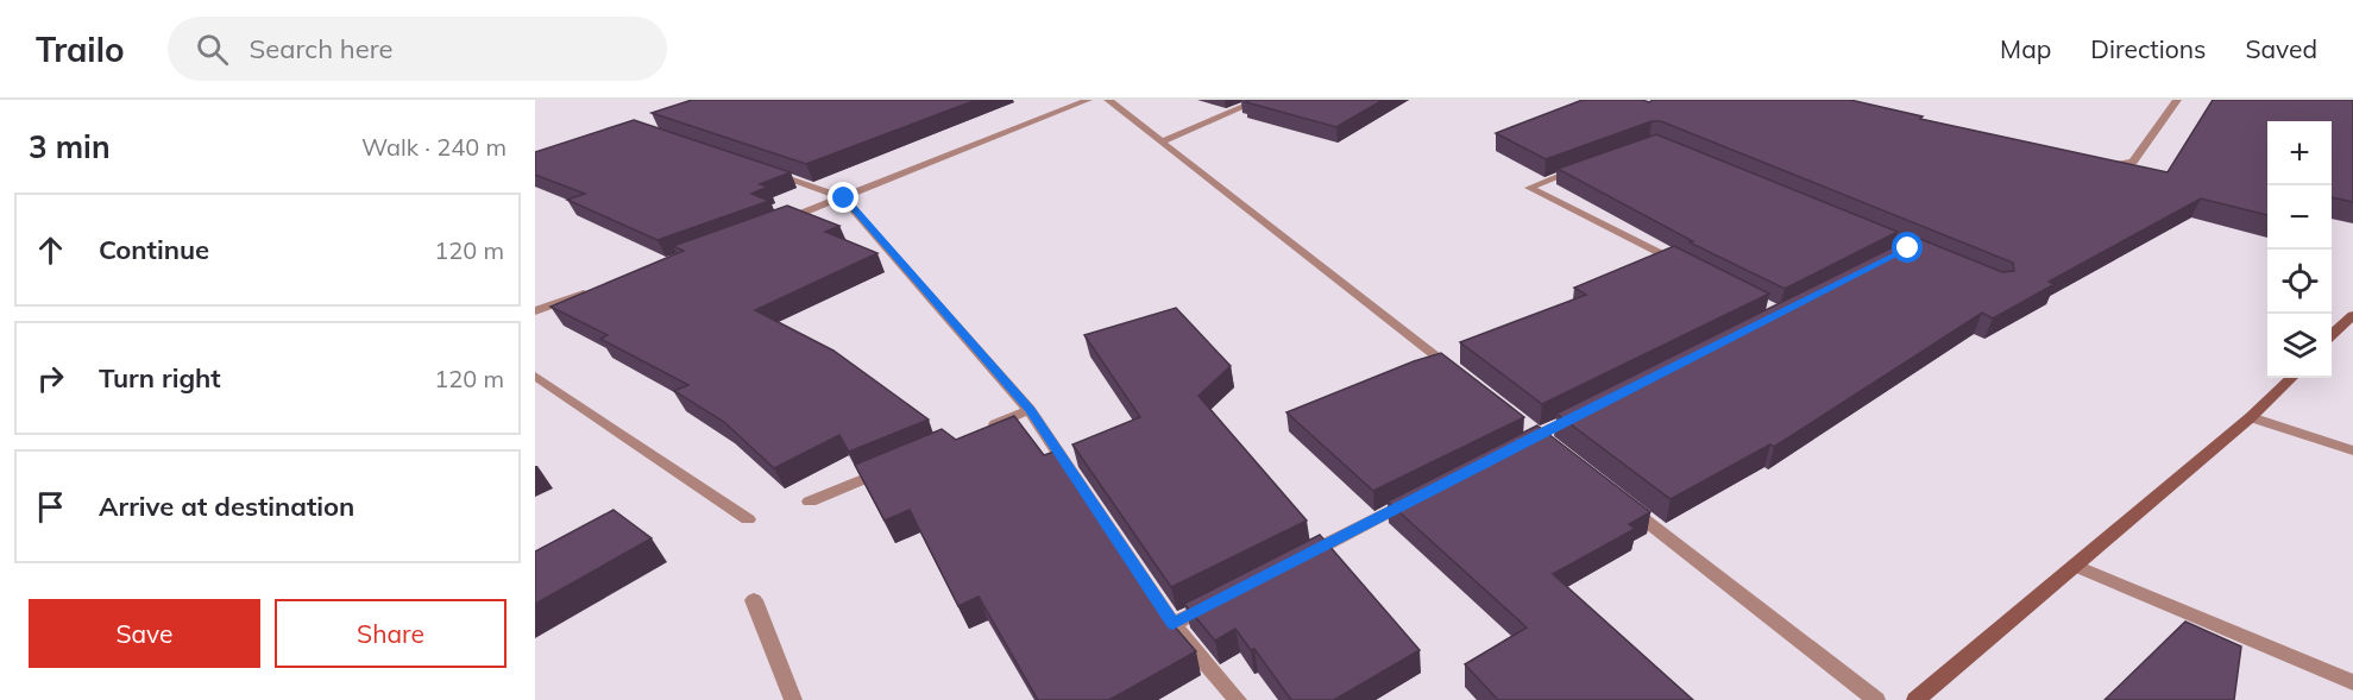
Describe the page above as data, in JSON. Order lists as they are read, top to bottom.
{
  "page": {
    "header": "Trailo",
    "search": "Search here",
    "nav": ["Map", "Directions", "Saved"],
    "heading": ["3 min", "Walk · 240 m"],
    "map_buttons": ["+", "−"],
    "list": [
      ["Continue", "120 m"],
      ["Turn right", "120 m"],
      "Arrive at destination"
    ],
    "buttons": ["Save", "Share"]
  }
}
